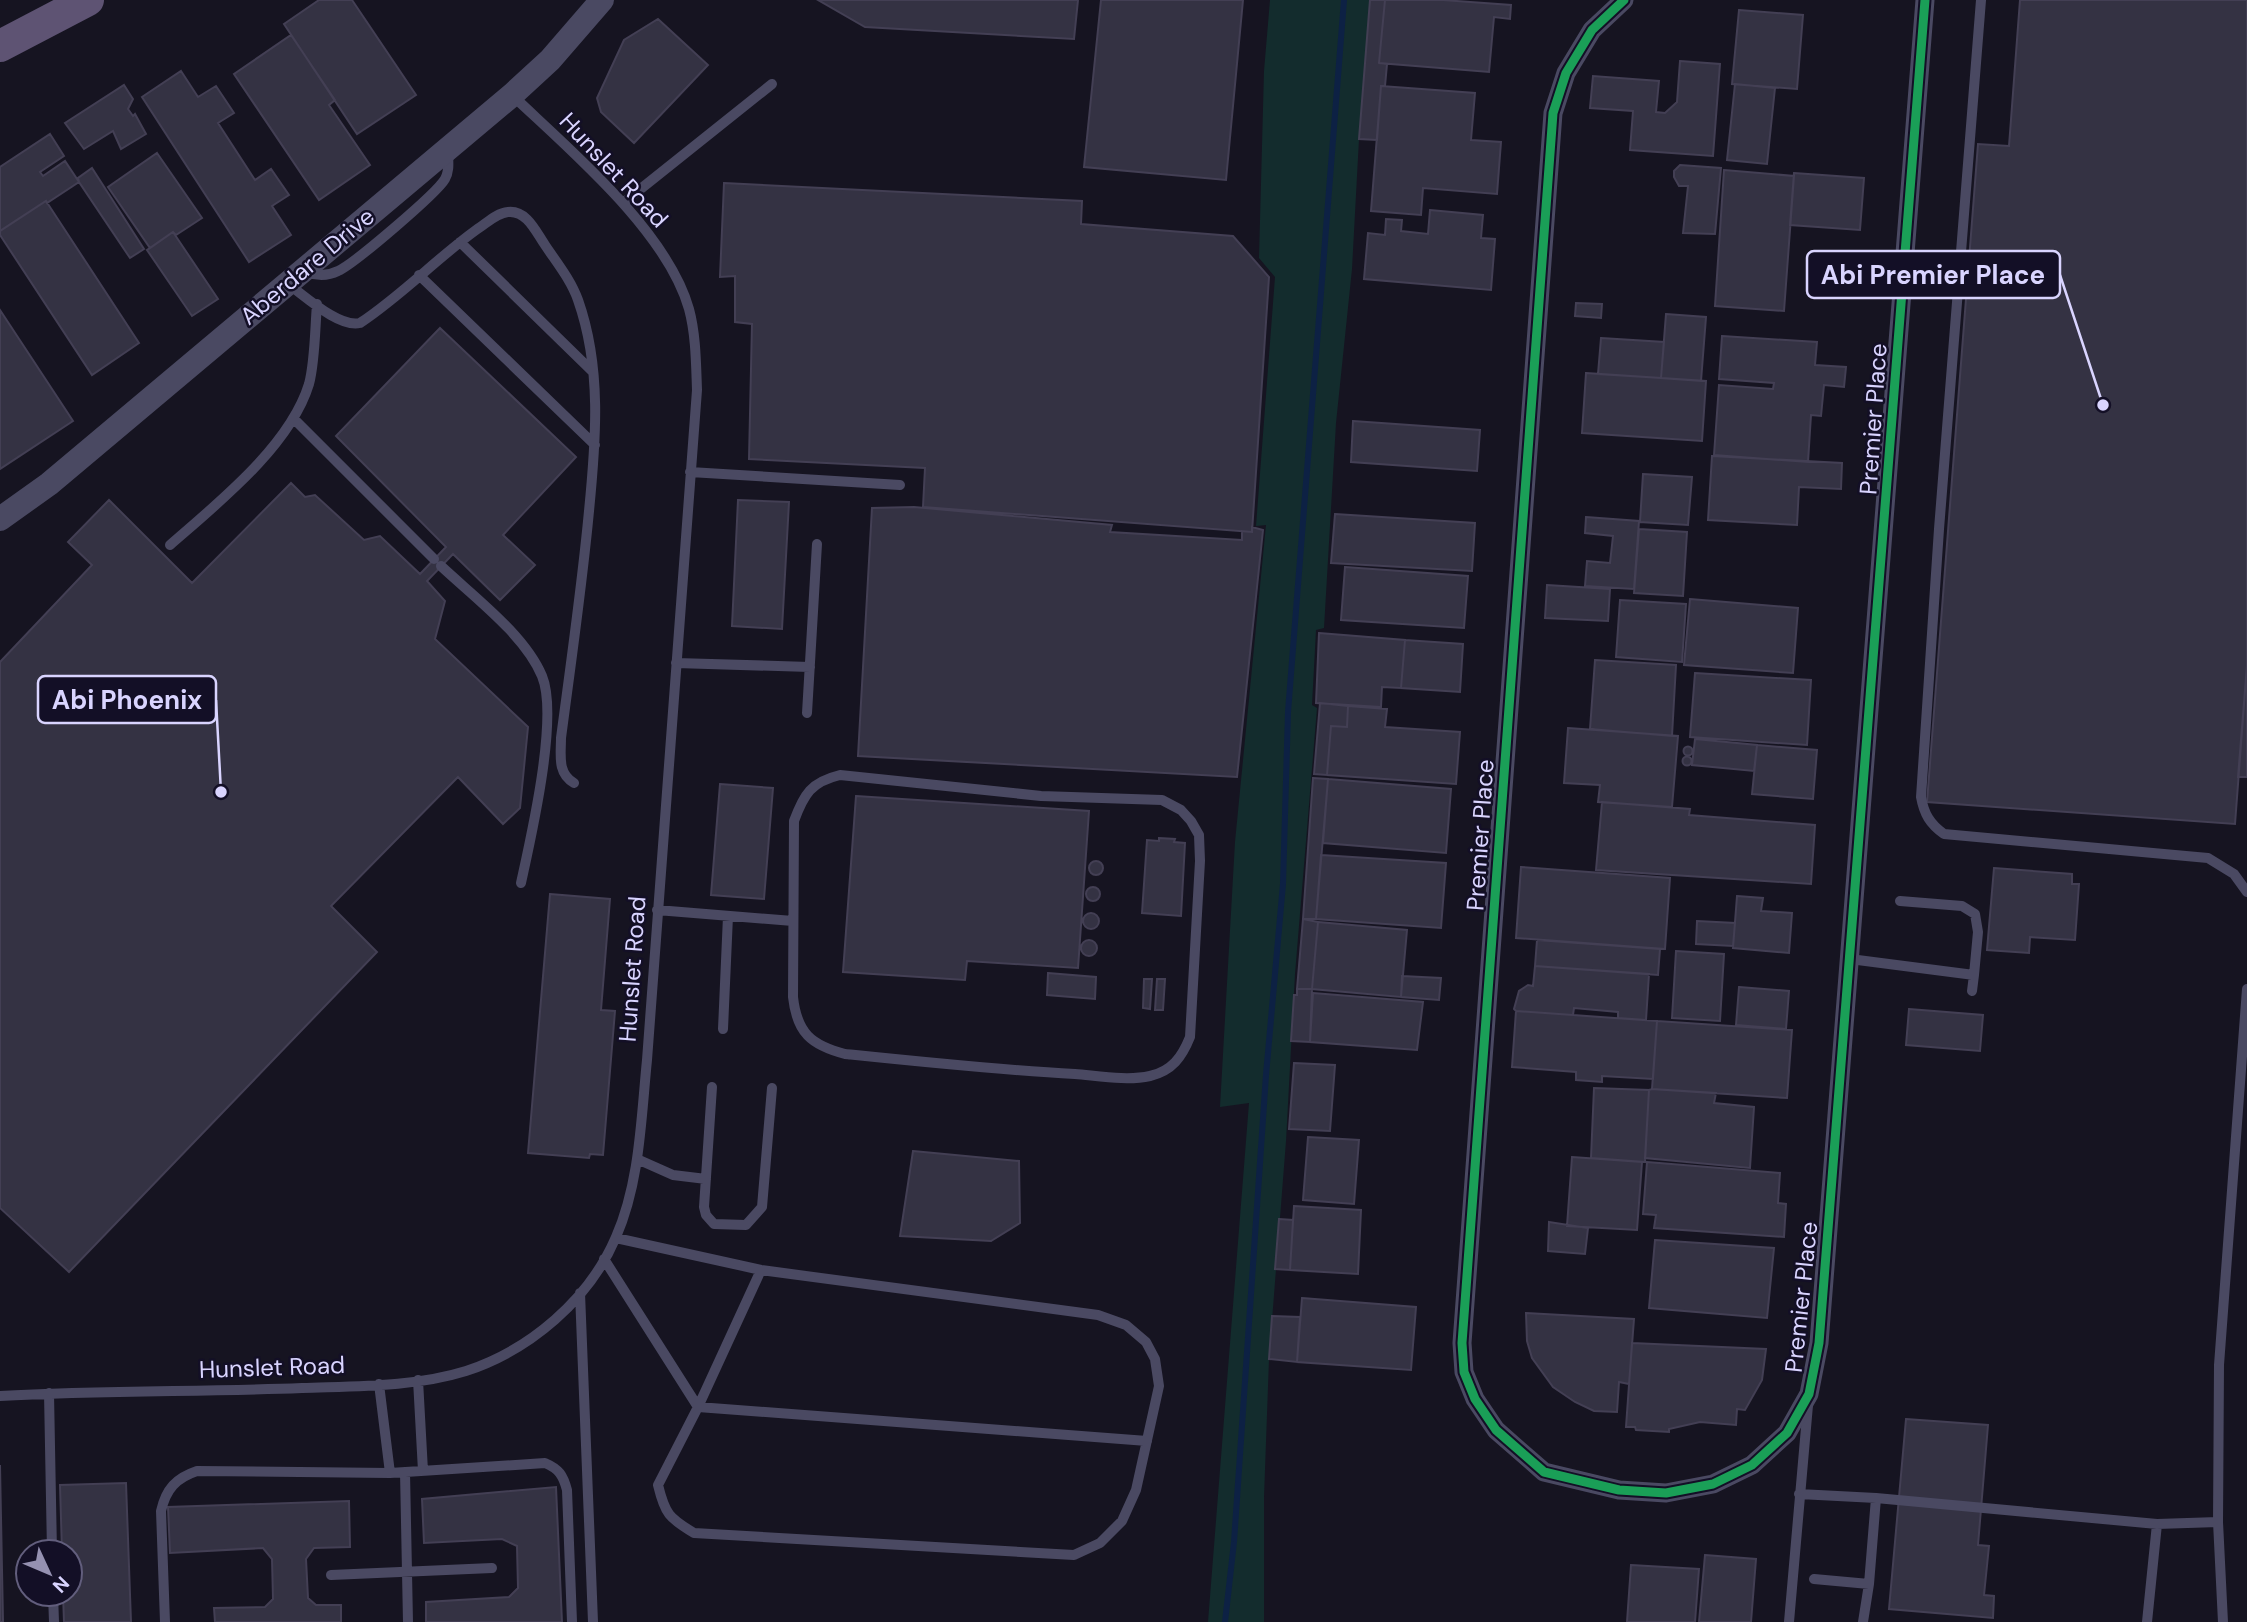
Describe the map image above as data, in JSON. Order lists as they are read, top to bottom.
{
  "streets": {
    "street": ["Aberdare Drive", "Premier Place"],
    "lane": ["Hunslet Road"]
  },
  "crossings": [
    ["Hunslet Road", "Aberdare Drive"]
  ],
  "places": ["Abi Premier Place", "Abi Phoenix"],
  "north": "bottom right"
}
